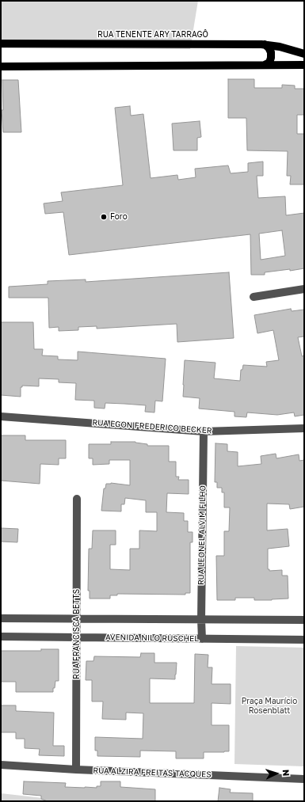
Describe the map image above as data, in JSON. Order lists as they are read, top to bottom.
{
  "streets": {
    "main road": ["RUA TENENTE ARY TARRAGÔ"],
    "street": [
      "RUA EGON FREDERICO BECKER",
      "RUA LEONEL ALVIM FILHO",
      "RUA FRANCISCA BETTS",
      "AVENIDA NILO RUSCHEL",
      "RUA ALZIRA FREITAS TACQUES"
    ]
  },
  "crossings": [
    ["RUA EGON FREDERICO BECKER", "RUA LEONEL ALVIM FILHO"],
    ["RUA LEONEL ALVIM FILHO", "AVENIDA NILO RUSCHEL"],
    ["RUA FRANCISCA BETTS", "AVENIDA NILO RUSCHEL"],
    ["RUA FRANCISCA BETTS", "RUA ALZIRA FREITAS TACQUES"]
  ],
  "parks": ["Praça Maurício Rosenblatt"],
  "places": ["Foro"],
  "north": "right"
}
